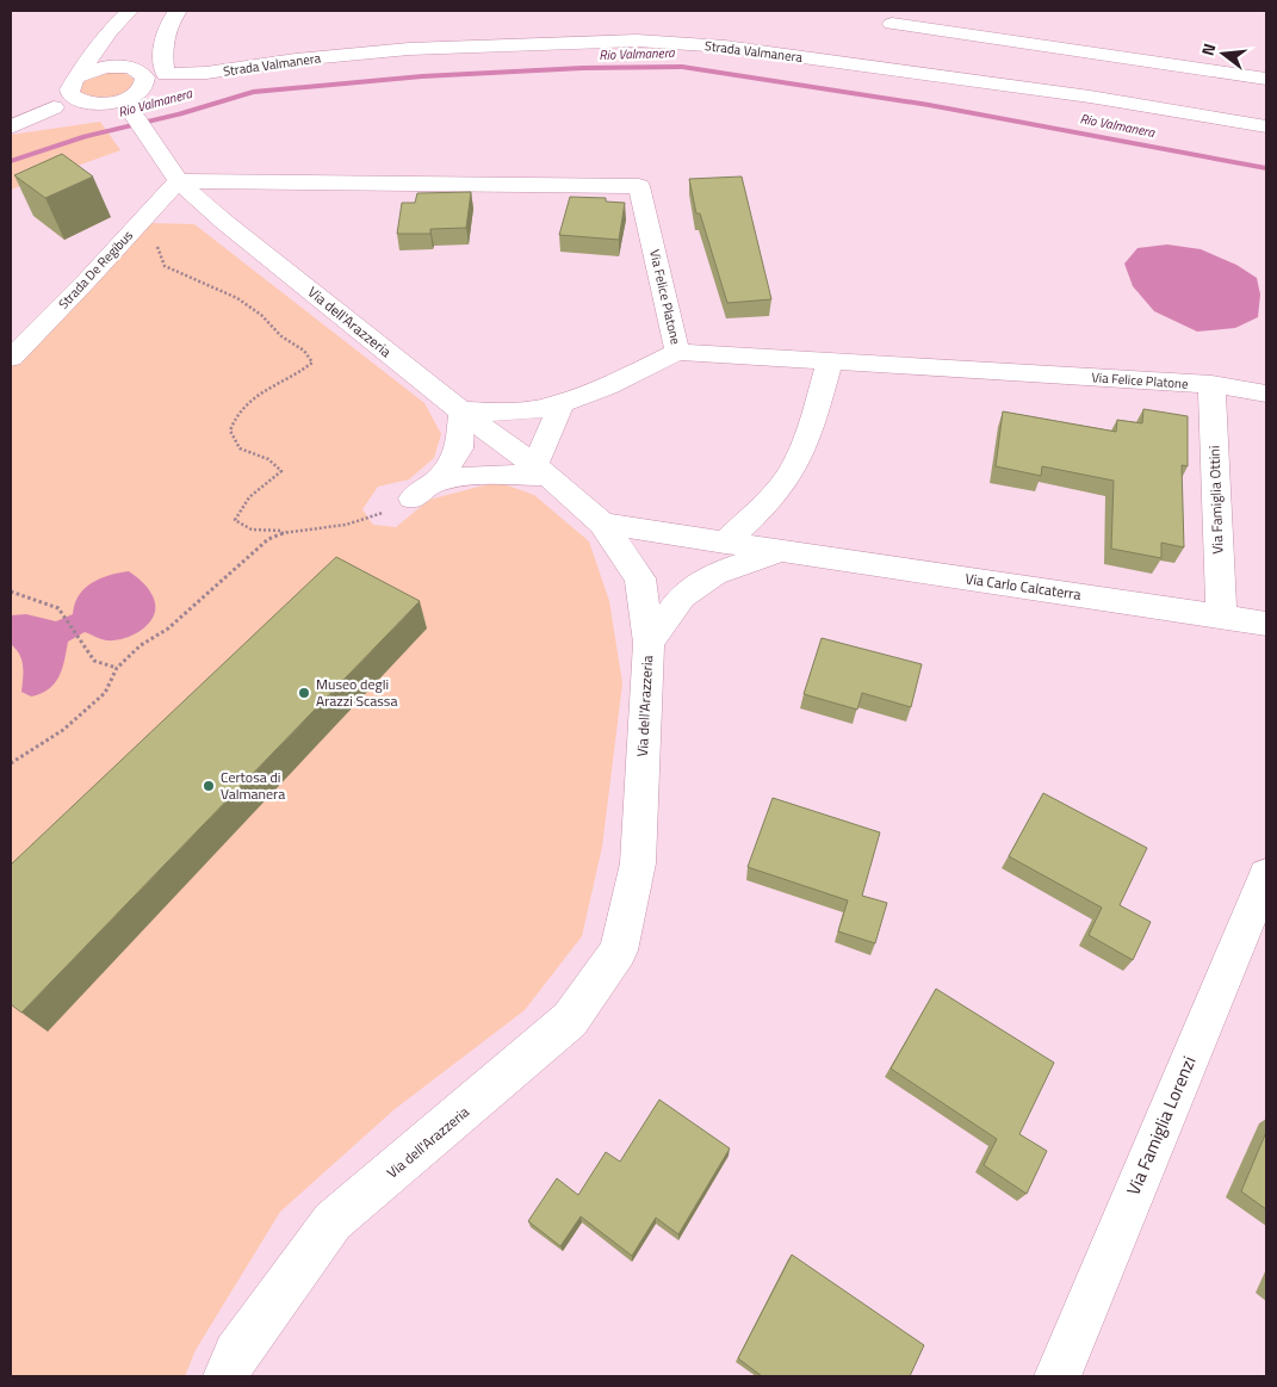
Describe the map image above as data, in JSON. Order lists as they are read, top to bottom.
{
  "streets": {
    "street": [
      "Strada Valmanera",
      "Strada De Regibus",
      "Via Felice Platone",
      "Via dell'Arazzeria",
      "Via Famiglia Ottini",
      "Via Carlo Calcaterra",
      "Via Famiglia Lorenzi"
    ]
  },
  "crossings": [
    ["Strada De Regibus", "Via Felice Platone"],
    ["Strada De Regibus", "Via dell'Arazzeria"],
    ["Via Felice Platone", "Via dell'Arazzeria"],
    ["Via Felice Platone", "Via Famiglia Ottini"],
    ["Via dell'Arazzeria", "Via Carlo Calcaterra"],
    ["Via Famiglia Ottini", "Via Carlo Calcaterra"]
  ],
  "water": ["Rio Valmanera"],
  "places": ["Museo degli Arazzi Scassa", "Certosa di Valmanera"],
  "north": "left"
}
